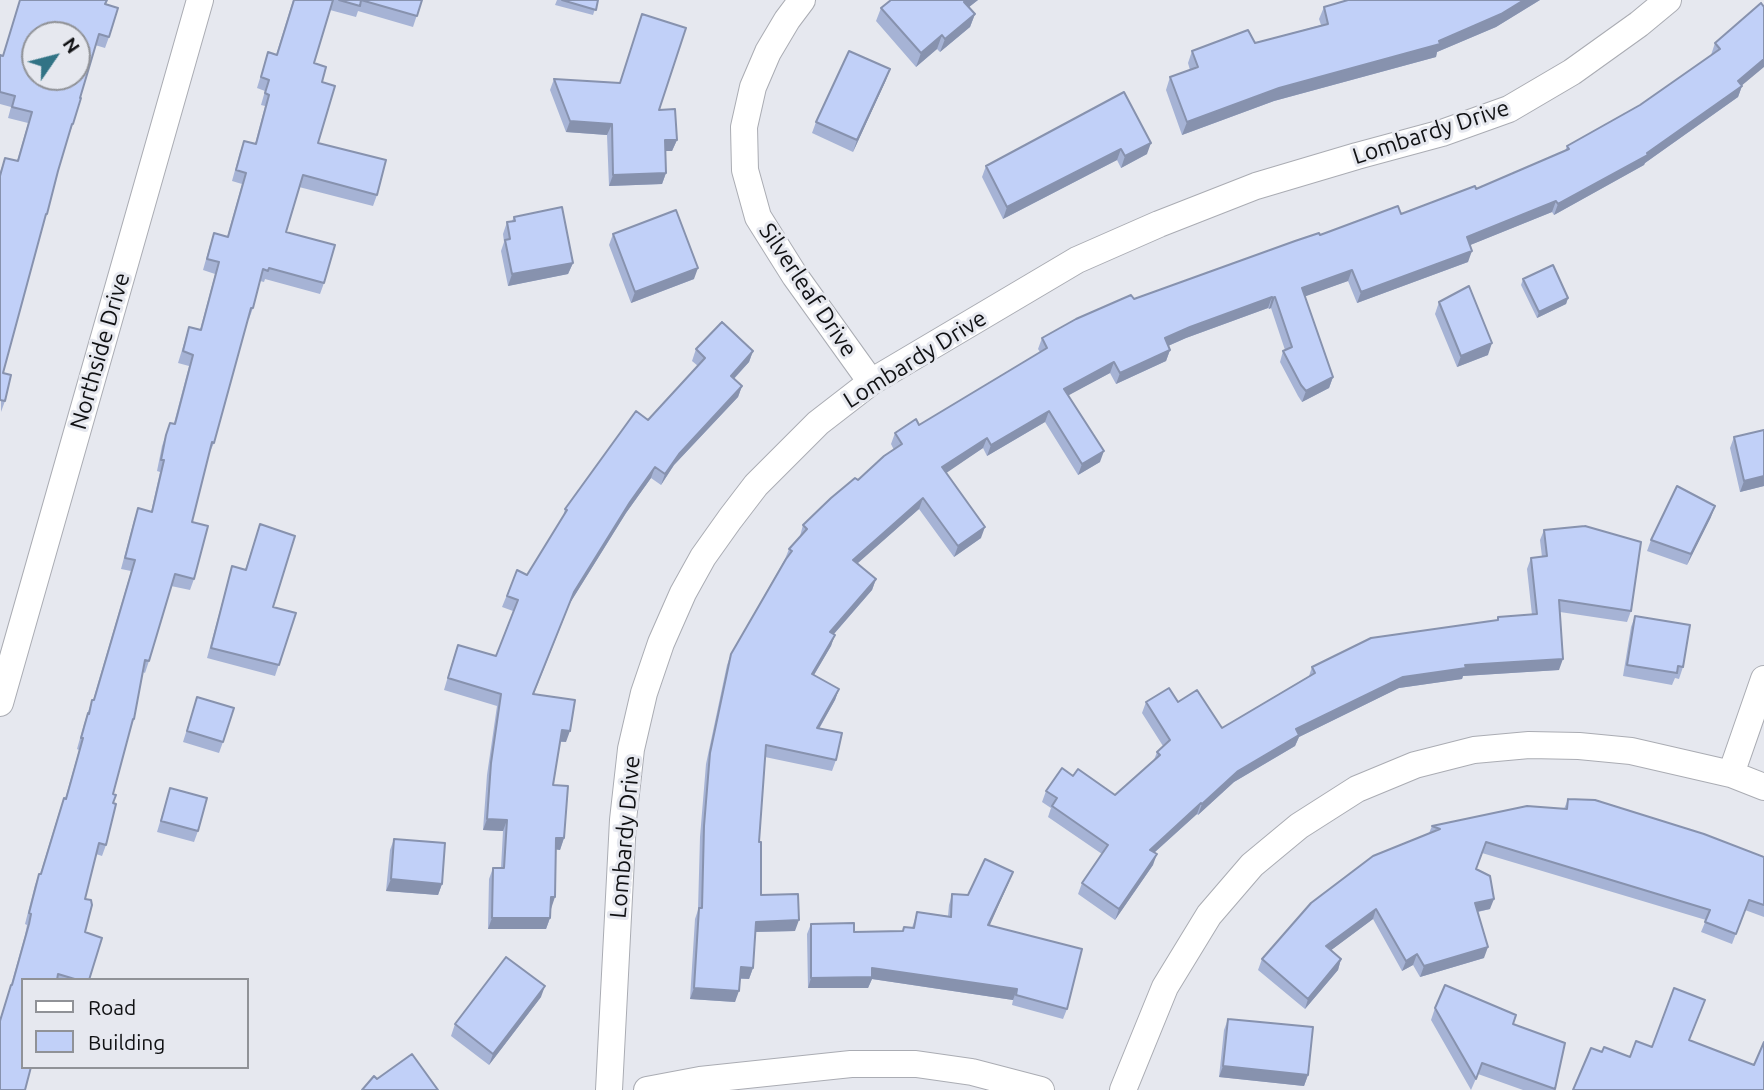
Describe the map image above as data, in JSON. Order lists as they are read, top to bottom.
{
  "streets": {
    "street": ["Lombardy Drive", "Silverleaf Drive", "Northside Drive"]
  },
  "crossings": [
    ["Lombardy Drive", "Silverleaf Drive"]
  ],
  "legend": ["Road", "Building"],
  "north": "top right"
}
